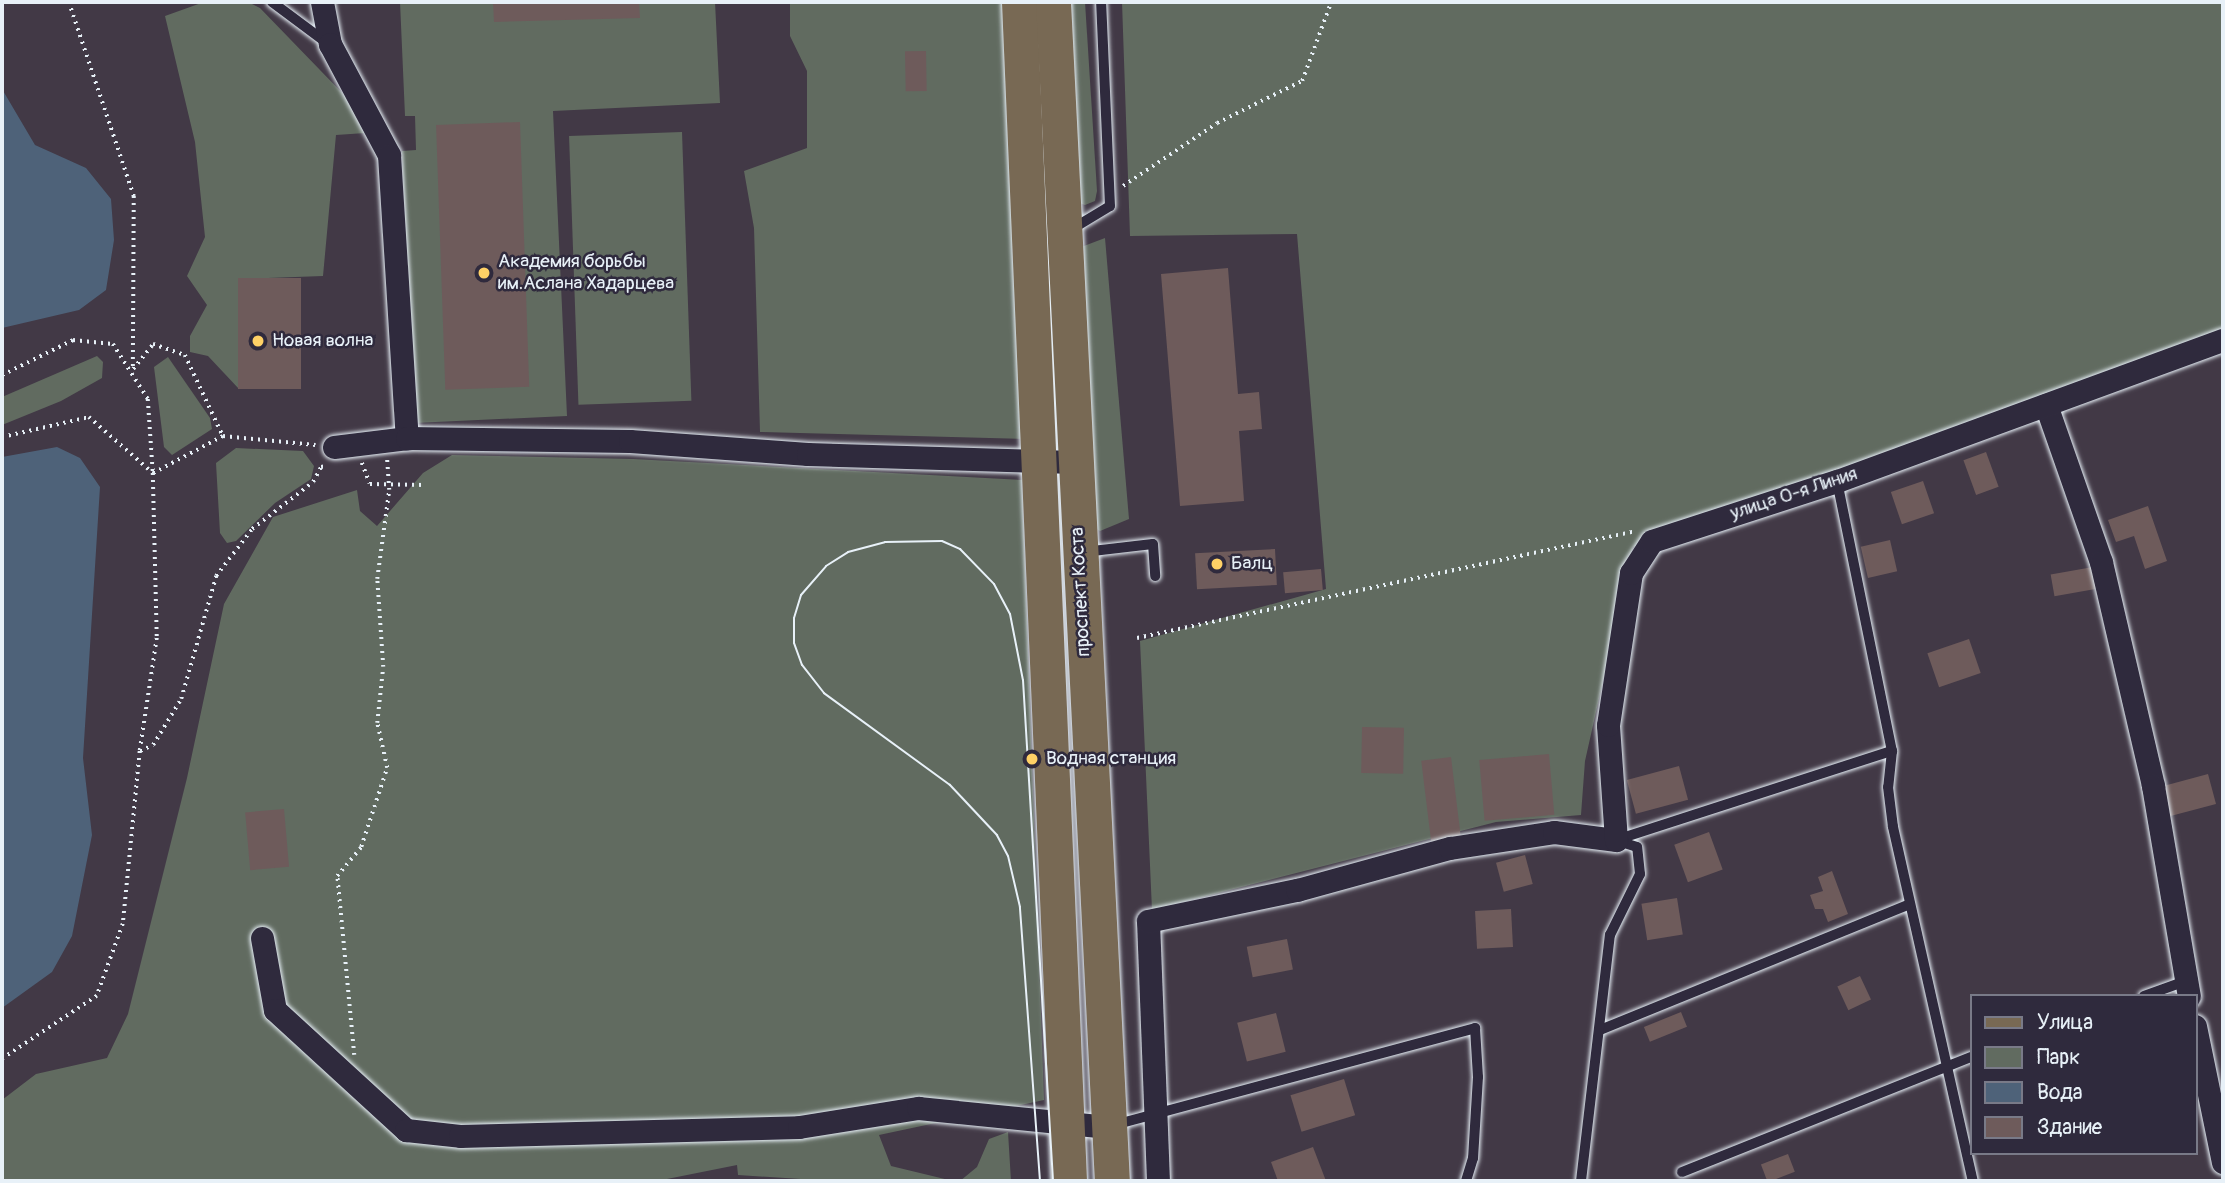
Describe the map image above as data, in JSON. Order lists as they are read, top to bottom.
{
  "streets": {
    "main road": ["проспект Коста"],
    "street": ["улица 0-я Линия"]
  },
  "places": [
    "Академия борьбы им.Аслана Хадарцева",
    "Новая волна",
    "Балц",
    "Водная станция"
  ],
  "legend": [
    "Улица",
    "Парк",
    "Вода",
    "Здание"
  ]
}
